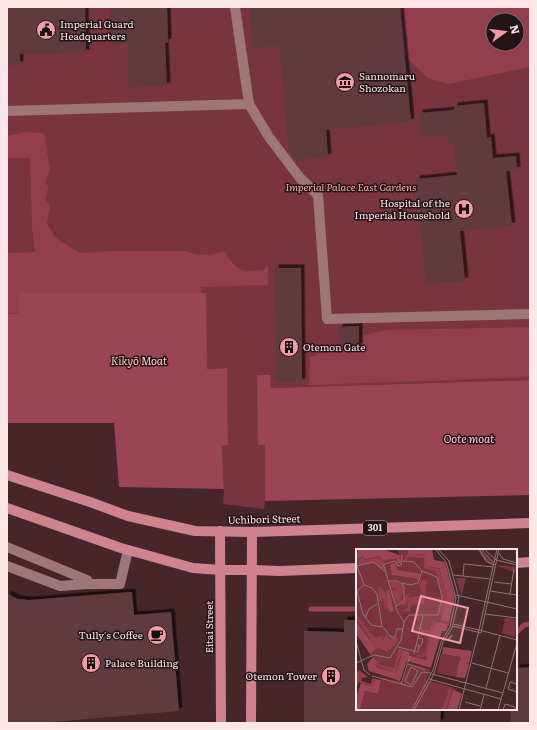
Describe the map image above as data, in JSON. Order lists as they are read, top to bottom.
{
  "streets": {
    "main road": ["Uchibori Street", "301", "Eitai Street"]
  },
  "crossings": [
    ["Uchibori Street", "Eitai Street"]
  ],
  "water": ["Kikyō Moat", "Oote moat"],
  "parks": ["Imperial Palace East Gardens"],
  "places": {
    "public building": ["Imperial Guard Headquarters"],
    "museum": ["Sannomaru Shozokan"],
    "hospital": ["Hospital of the Imperial Household"],
    "building": ["Otemon Gate", "Palace Building", "Otemon Tower"],
    "cafe": ["Tully's Coffee"]
  },
  "north": "right"
}
